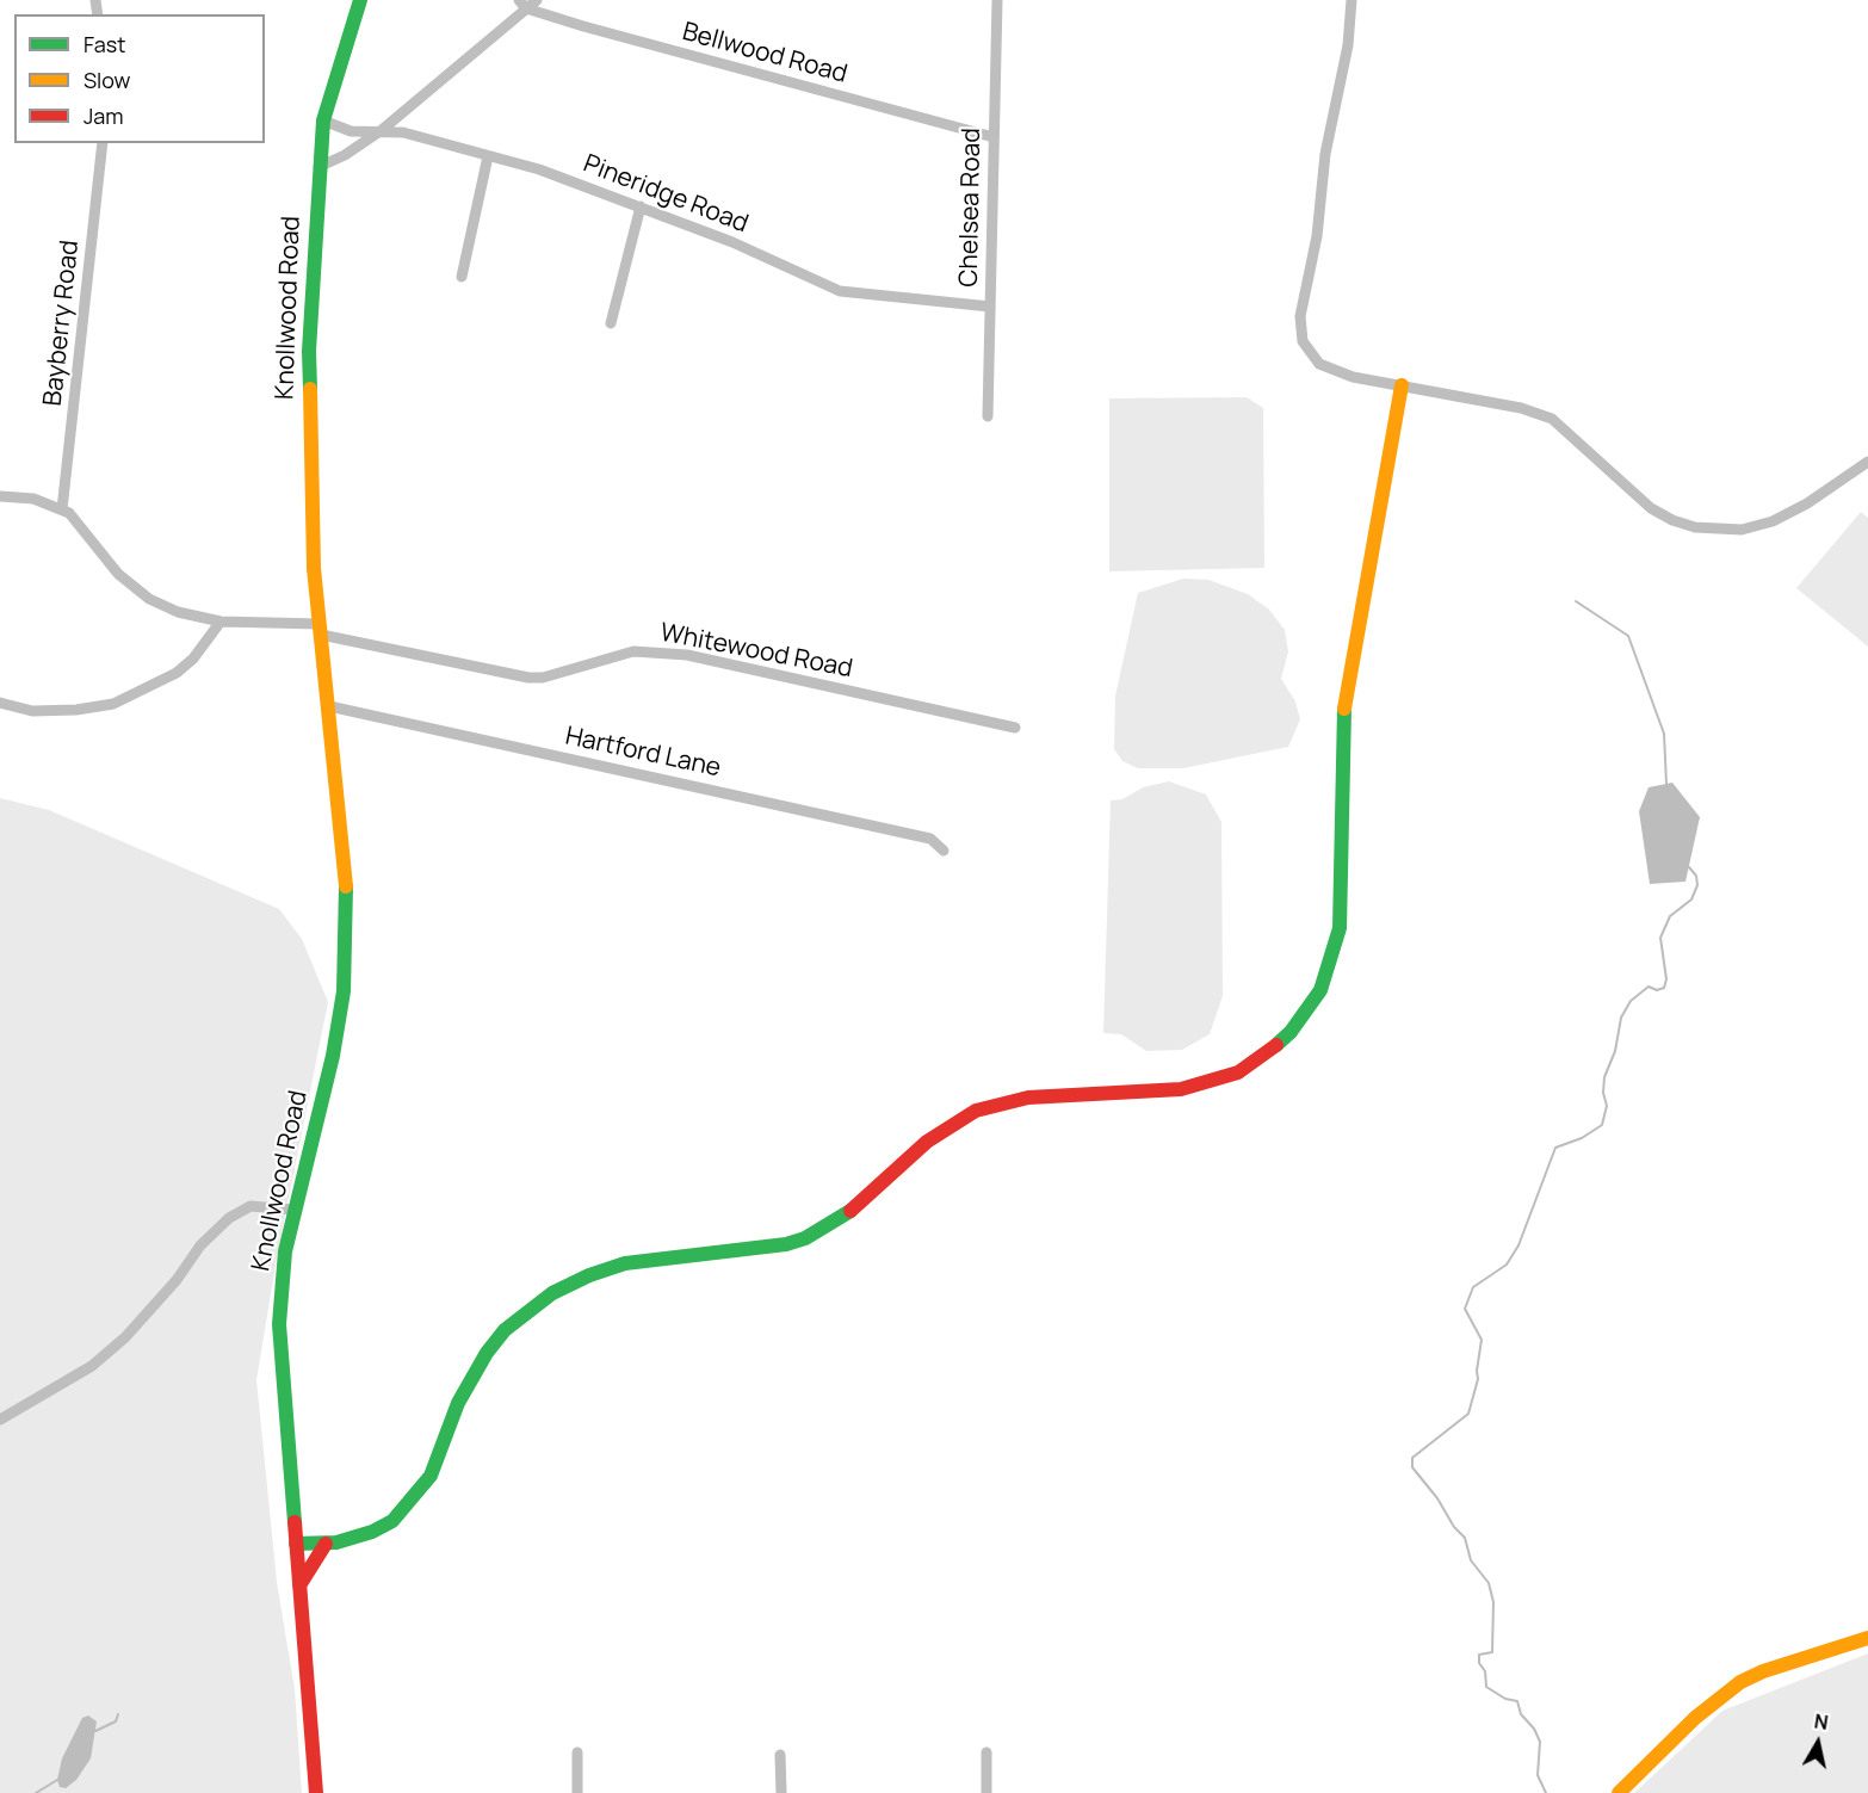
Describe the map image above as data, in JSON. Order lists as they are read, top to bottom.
{
  "streets": {
    "main road": ["Knollwood Road"],
    "street": [
      "Bellwood Road",
      "Pineridge Road",
      "Chelsea Road",
      "Bayberry Road",
      "Whitewood Road",
      "Hartford Lane"
    ]
  },
  "crossings": [
    ["Bellwood Road", "Chelsea Road"],
    ["Pineridge Road", "Chelsea Road"],
    ["Pineridge Road", "Knollwood Road"],
    ["Knollwood Road", "Whitewood Road"],
    ["Knollwood Road", "Hartford Lane"]
  ],
  "legend": ["Fast", "Slow", "Jam"],
  "north": "top"
}
